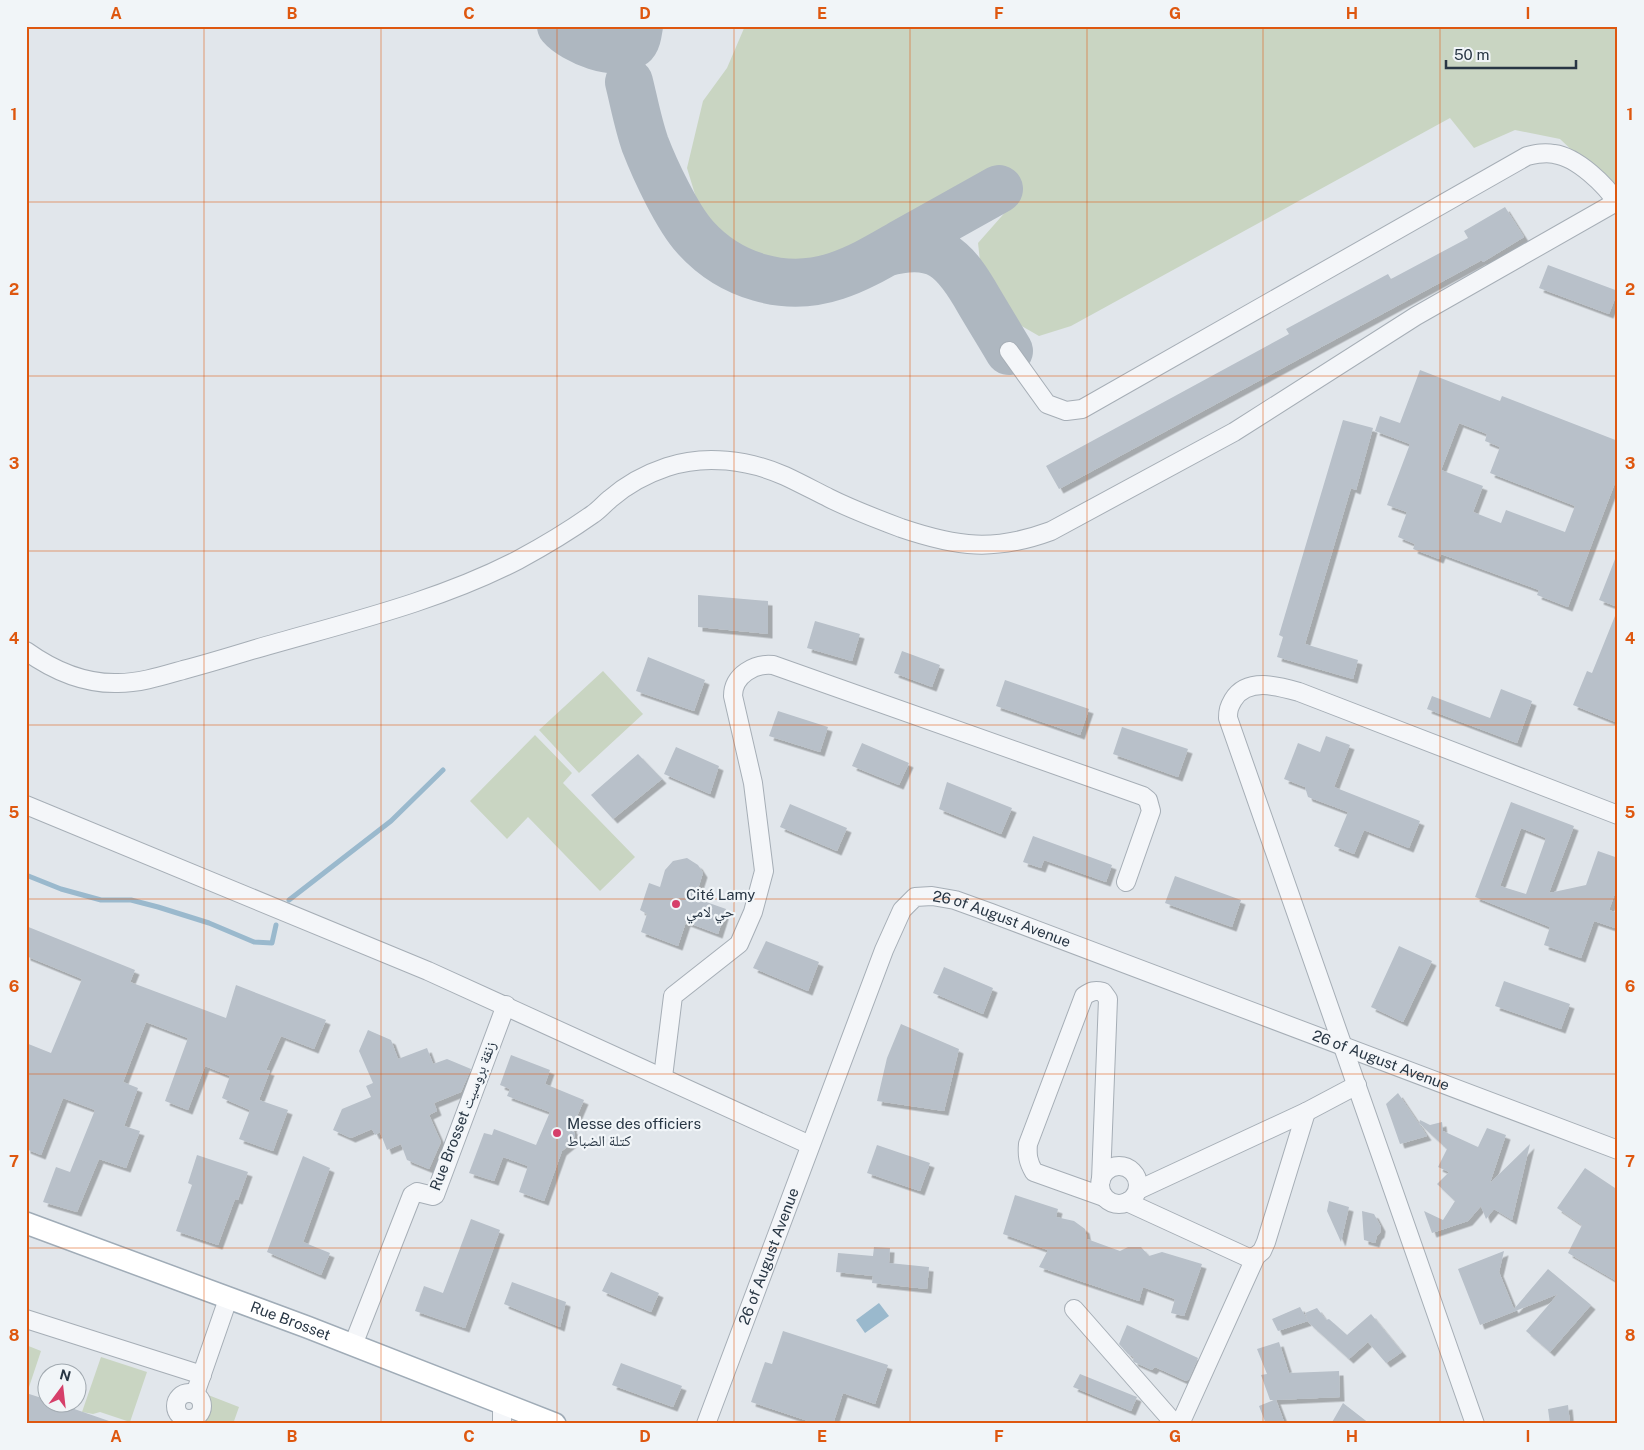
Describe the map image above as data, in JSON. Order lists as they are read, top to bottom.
{
  "streets": {
    "main road": ["Rue Brosset"],
    "street": ["26 of August Avenue", "Rue Brosset زنقة بروسيت"]
  },
  "crossings": [
    ["Rue Brosset زنقة بروسيت", "Rue Brosset"]
  ],
  "places": ["Cité Lamy حي لامي", "Messe des officiers كتلة الضباط"],
  "scale_bar": "50 m",
  "north": "top",
  "grid": {
    "columns": [
      "A",
      "B",
      "C",
      "D",
      "E",
      "F",
      "G",
      "H",
      "I"
    ],
    "rows": [
      "1",
      "2",
      "3",
      "4",
      "5",
      "6",
      "7",
      "8"
    ]
  }
}
